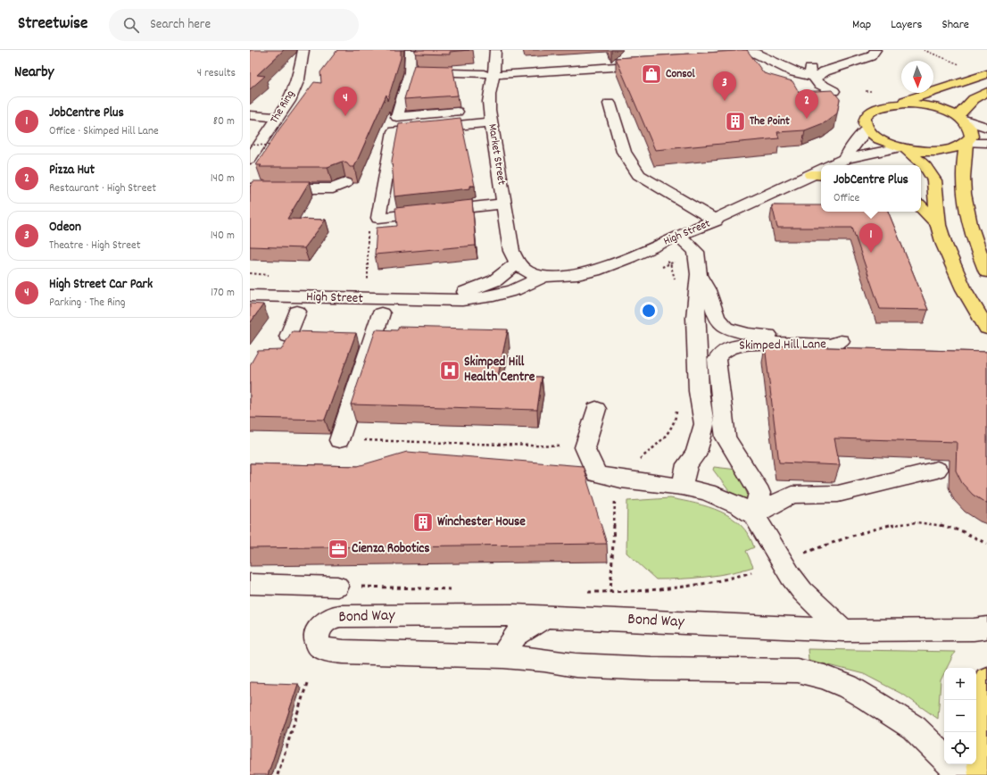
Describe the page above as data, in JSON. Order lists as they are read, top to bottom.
{
  "streets": {
    "street": [
      "The Ring",
      "Market Street",
      "High Street",
      "Skimped Hill Lane",
      "Bond Way"
    ]
  },
  "crossings": [
    ["Market Street", "High Street"],
    ["High Street", "Skimped Hill Lane"]
  ],
  "places": {
    "shop": ["Consol"],
    "building": ["The Point", "Winchester House"],
    "hospital": ["Skimped Hill Health Centre"],
    "office": ["Cienza Robotics"]
  },
  "north": "bottom",
  "page": {
    "header": "Streetwise",
    "search": "Search here",
    "nav": ["Map", "Layers", "Share"],
    "heading": ["Nearby", "4 results"],
    "pins": [
      "3",
      "4",
      "2",
      "1"
    ],
    "list": [
      {
        "mark": "1",
        "name": "JobCentre Plus",
        "note": "Office · Skimped Hill Lane",
        "value": "80 m"
      },
      {
        "mark": "2",
        "name": "Pizza Hut",
        "note": "Restaurant · High Street",
        "value": "140 m"
      },
      {
        "mark": "3",
        "name": "Odeon",
        "note": "Theatre · High Street",
        "value": "140 m"
      },
      {
        "mark": "4",
        "name": "High Street Car Park",
        "note": "Parking · The Ring",
        "value": "170 m"
      }
    ],
    "popup": ["JobCentre Plus", "Office"],
    "map_buttons": ["+", "−"]
  }
}
